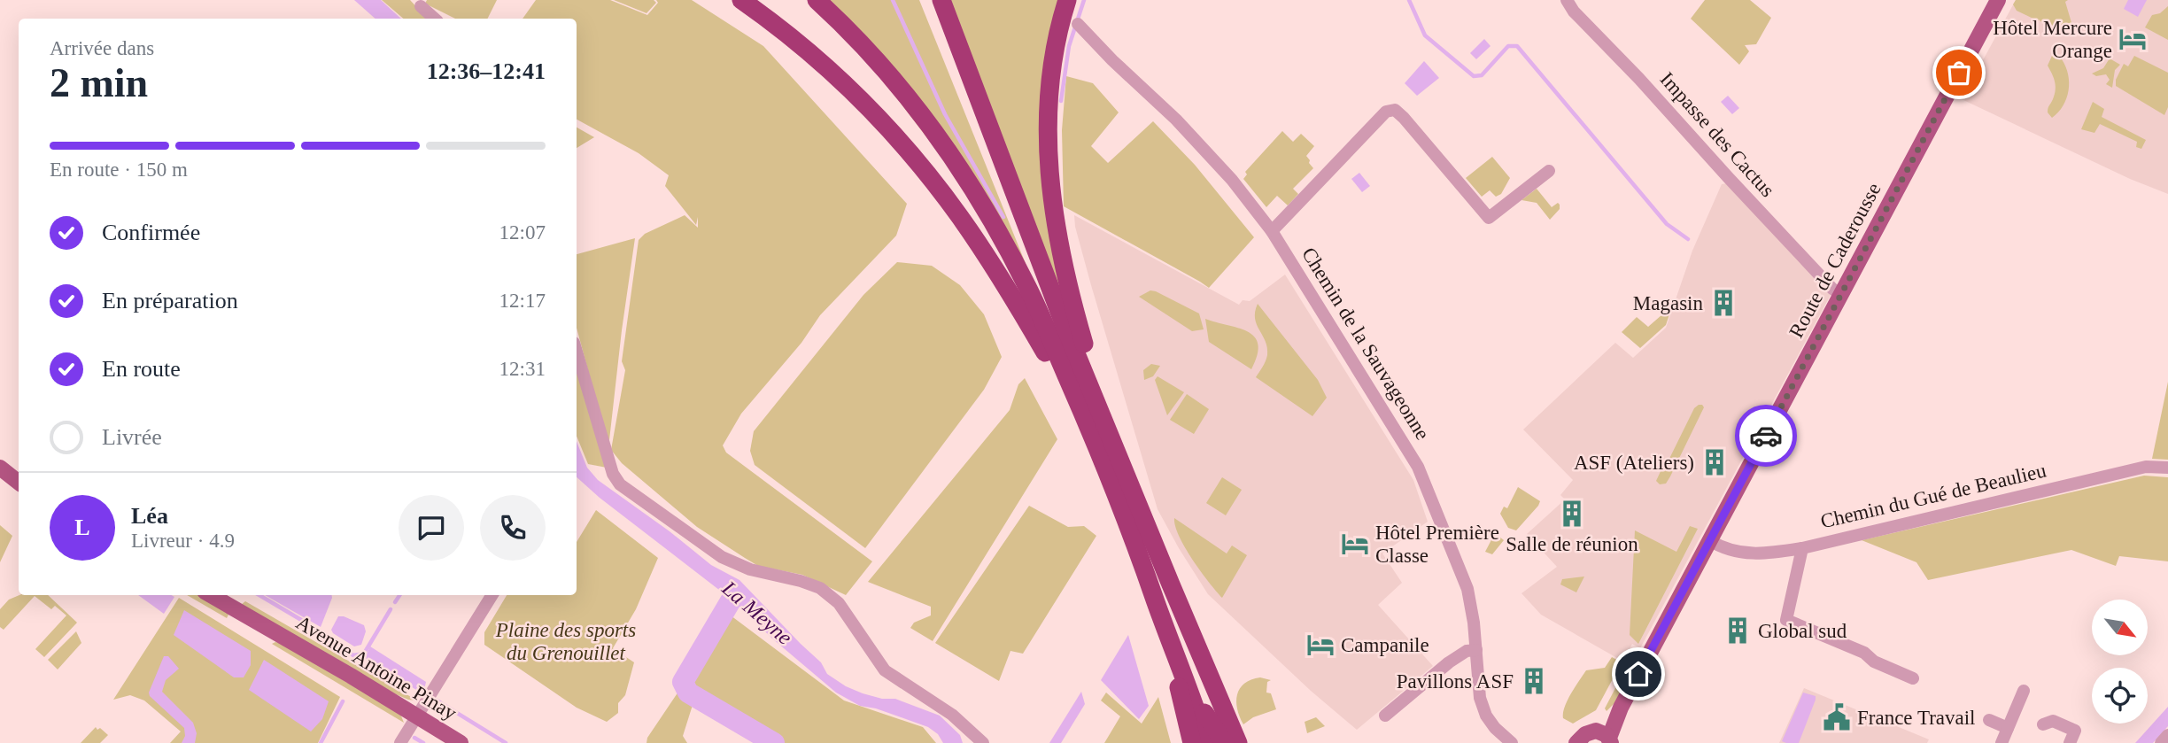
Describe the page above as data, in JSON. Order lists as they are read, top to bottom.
{
  "streets": {
    "main road": ["Route de Caderousse", "Avenue Antoine Pinay"],
    "street": ["Impasse des Cactus", "Chemin de la Sauvageonne", "Chemin du Gué de Beaulieu"]
  },
  "crossings": [
    ["Impasse des Cactus", "Route de Caderousse"],
    ["Route de Caderousse", "Chemin du Gué de Beaulieu"]
  ],
  "water": ["La Meyne"],
  "parks": ["Plaine des sports du Grenouillet"],
  "places": {
    "hotel": ["Hôtel Mercure Orange", "Hôtel Première Classe", "Campanile"],
    "building": [
      "Magasin",
      "ASF (Ateliers)",
      "Salle de réunion",
      "Global sud",
      "Pavillons ASF"
    ],
    "public building": ["France Travail"]
  },
  "north": "bottom right",
  "page": {
    "heading": ["2 min", "Arrivée dans", "12:36–12:41"],
    "panel": ["Léa", "Livreur · 4.9"],
    "bar": "En route · 150 m",
    "list": [
      ["Confirmée", "12:07"],
      ["En préparation", "12:17"],
      ["En route", "12:31"],
      "Livrée"
    ],
    "round": "L"
  }
}
